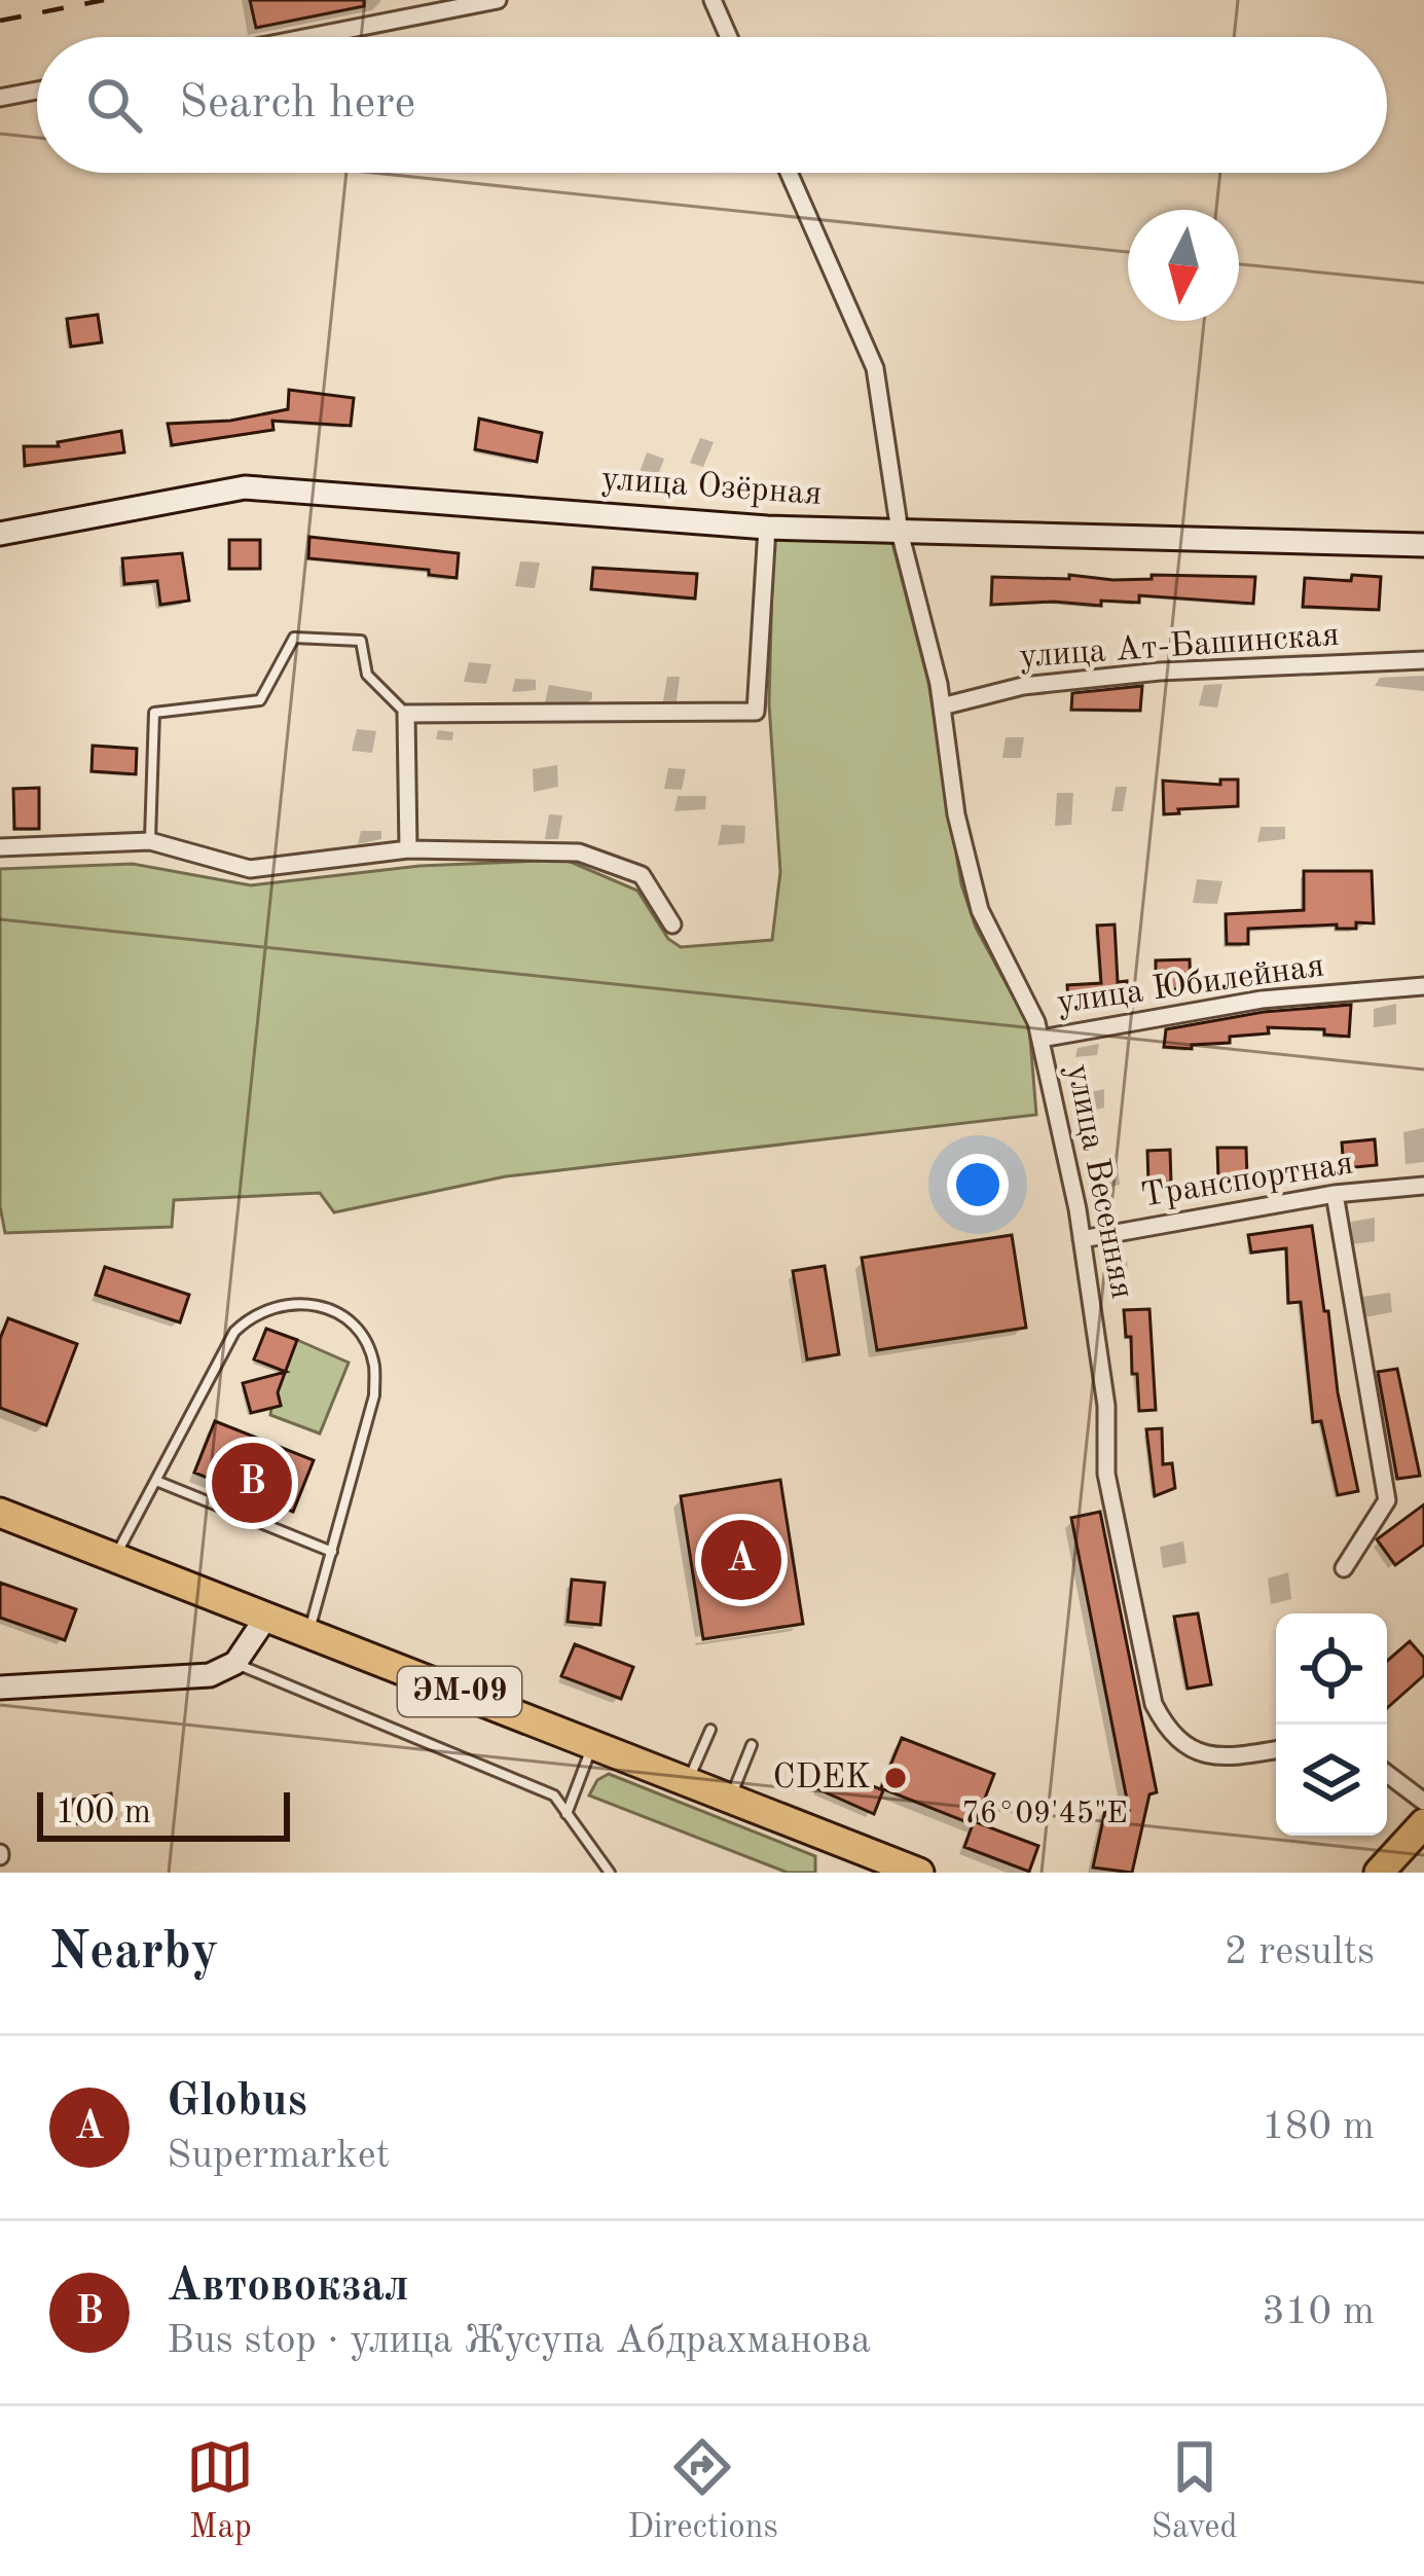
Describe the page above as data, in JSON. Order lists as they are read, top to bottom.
{
  "streets": {
    "highway": ["ЭМ-09"],
    "street": [
      "улица Озёрная",
      "улица Ат-Башинская",
      "улица Юбилейная",
      "Транспортная",
      "улица Весенняя"
    ]
  },
  "crossings": [
    ["улица Озёрная", "улица Весенняя"],
    ["улица Ат-Башинская", "улица Весенняя"],
    ["улица Юбилейная", "улица Весенняя"],
    ["Транспортная", "улица Весенняя"]
  ],
  "places": ["CDEK"],
  "scale_bar": "100 m",
  "north": "bottom",
  "page": {
    "search": "Search here",
    "pins": ["B", "A"],
    "scale": "100 m",
    "heading": ["Nearby", "2 results"],
    "list": [
      {
        "mark": "A",
        "name": "Globus",
        "note": "Supermarket",
        "value": "180 m"
      },
      {
        "mark": "B",
        "name": "Автовокзал",
        "note": "Bus stop · улица Жусупа Абдрахманова",
        "value": "310 m"
      }
    ],
    "nav": ["Map", "Directions", "Saved"]
  },
  "coordinates": ["76°09'45\"E"]
}
